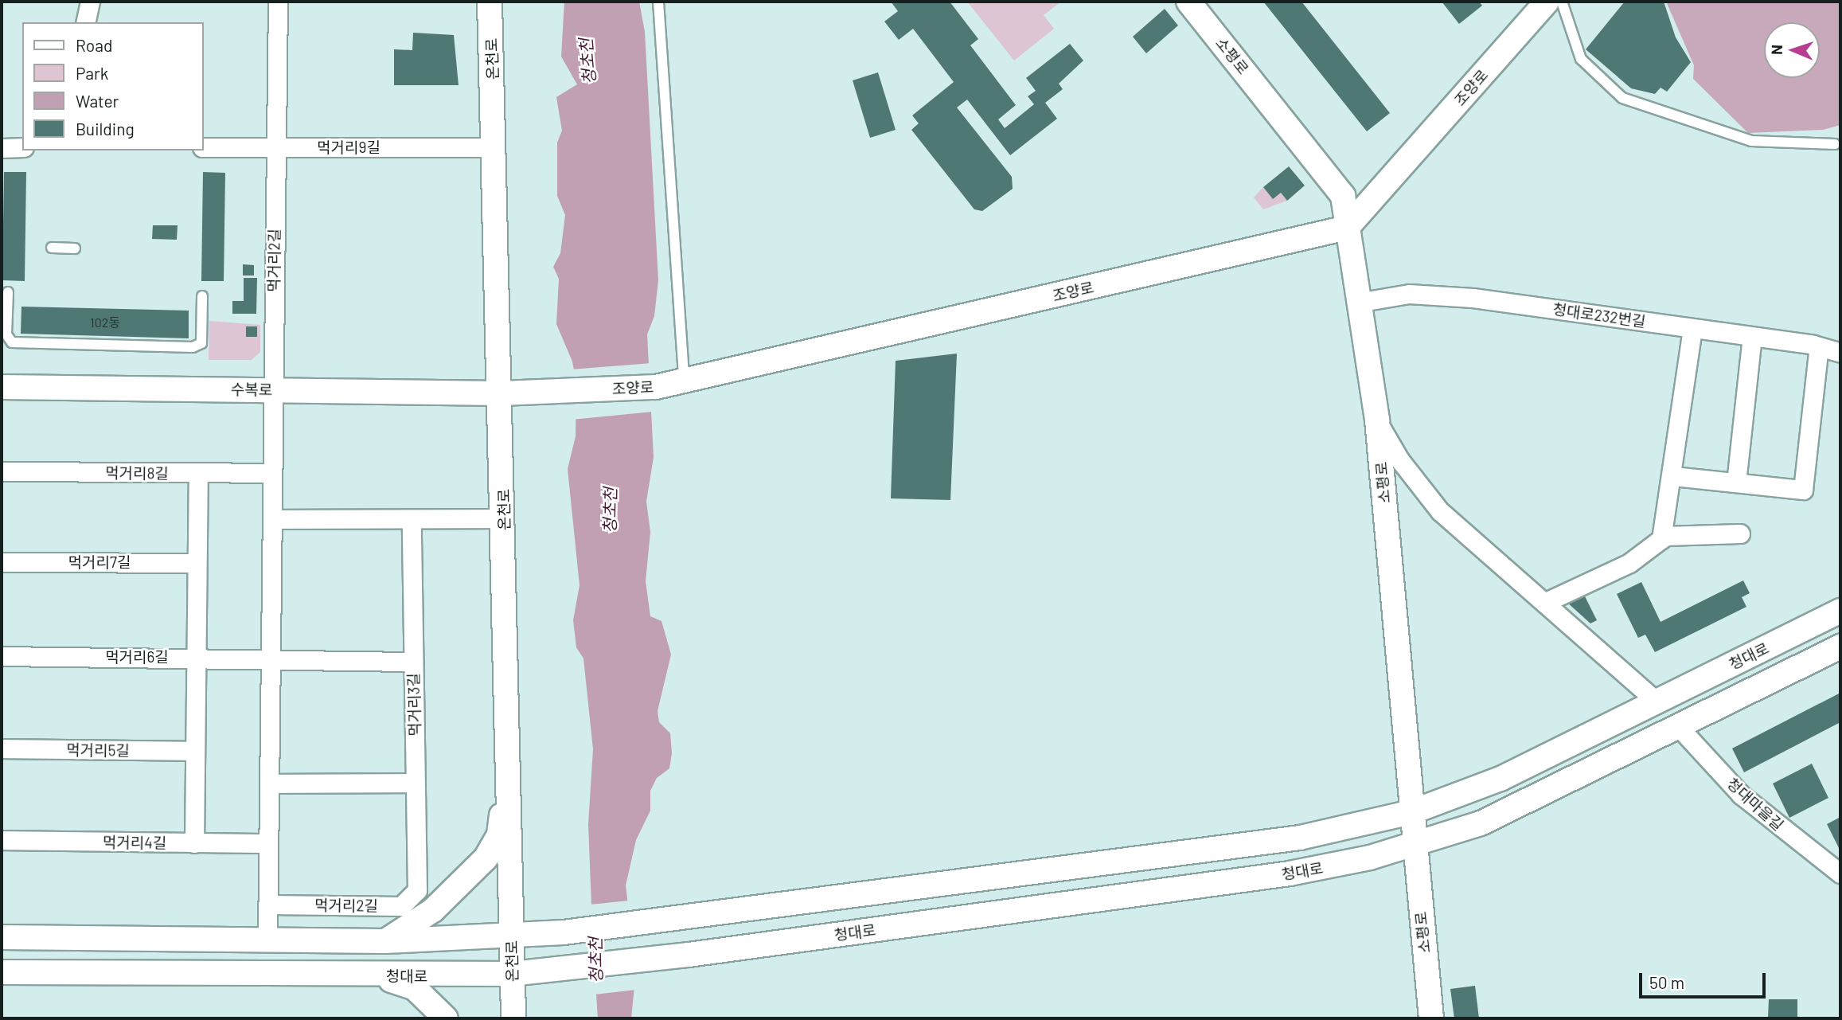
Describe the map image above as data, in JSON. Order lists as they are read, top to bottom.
{
  "streets": {
    "street": [
      "소평로",
      "온천로",
      "조양로",
      "먹거리9길",
      "먹거리2길",
      "청대로232번길",
      "수복로",
      "먹거리8길",
      "먹거리7길",
      "청대로",
      "먹거리6길",
      "먹거리3길",
      "먹거리5길",
      "청대마을길",
      "먹거리4길"
    ]
  },
  "crossings": [
    ["소평로", "조양로"],
    ["소평로", "청대로232번길"],
    ["소평로", "청대로"],
    ["온천로", "조양로"],
    ["온천로", "먹거리9길"],
    ["온천로", "수복로"],
    ["온천로", "청대로"],
    ["조양로", "수복로"],
    ["먹거리9길", "먹거리2길"],
    ["먹거리2길", "수복로"],
    ["먹거리2길", "먹거리8길"],
    ["먹거리2길", "청대로"],
    ["먹거리2길", "먹거리6길"],
    ["먹거리2길", "먹거리3길"],
    ["먹거리2길", "먹거리4길"],
    ["청대로", "청대마을길"]
  ],
  "water": ["청초천"],
  "house_numbers": ["102동"],
  "legend": [
    "Road",
    "Park",
    "Water",
    "Building"
  ],
  "scale_bar": "50 m",
  "north": "left"
}
